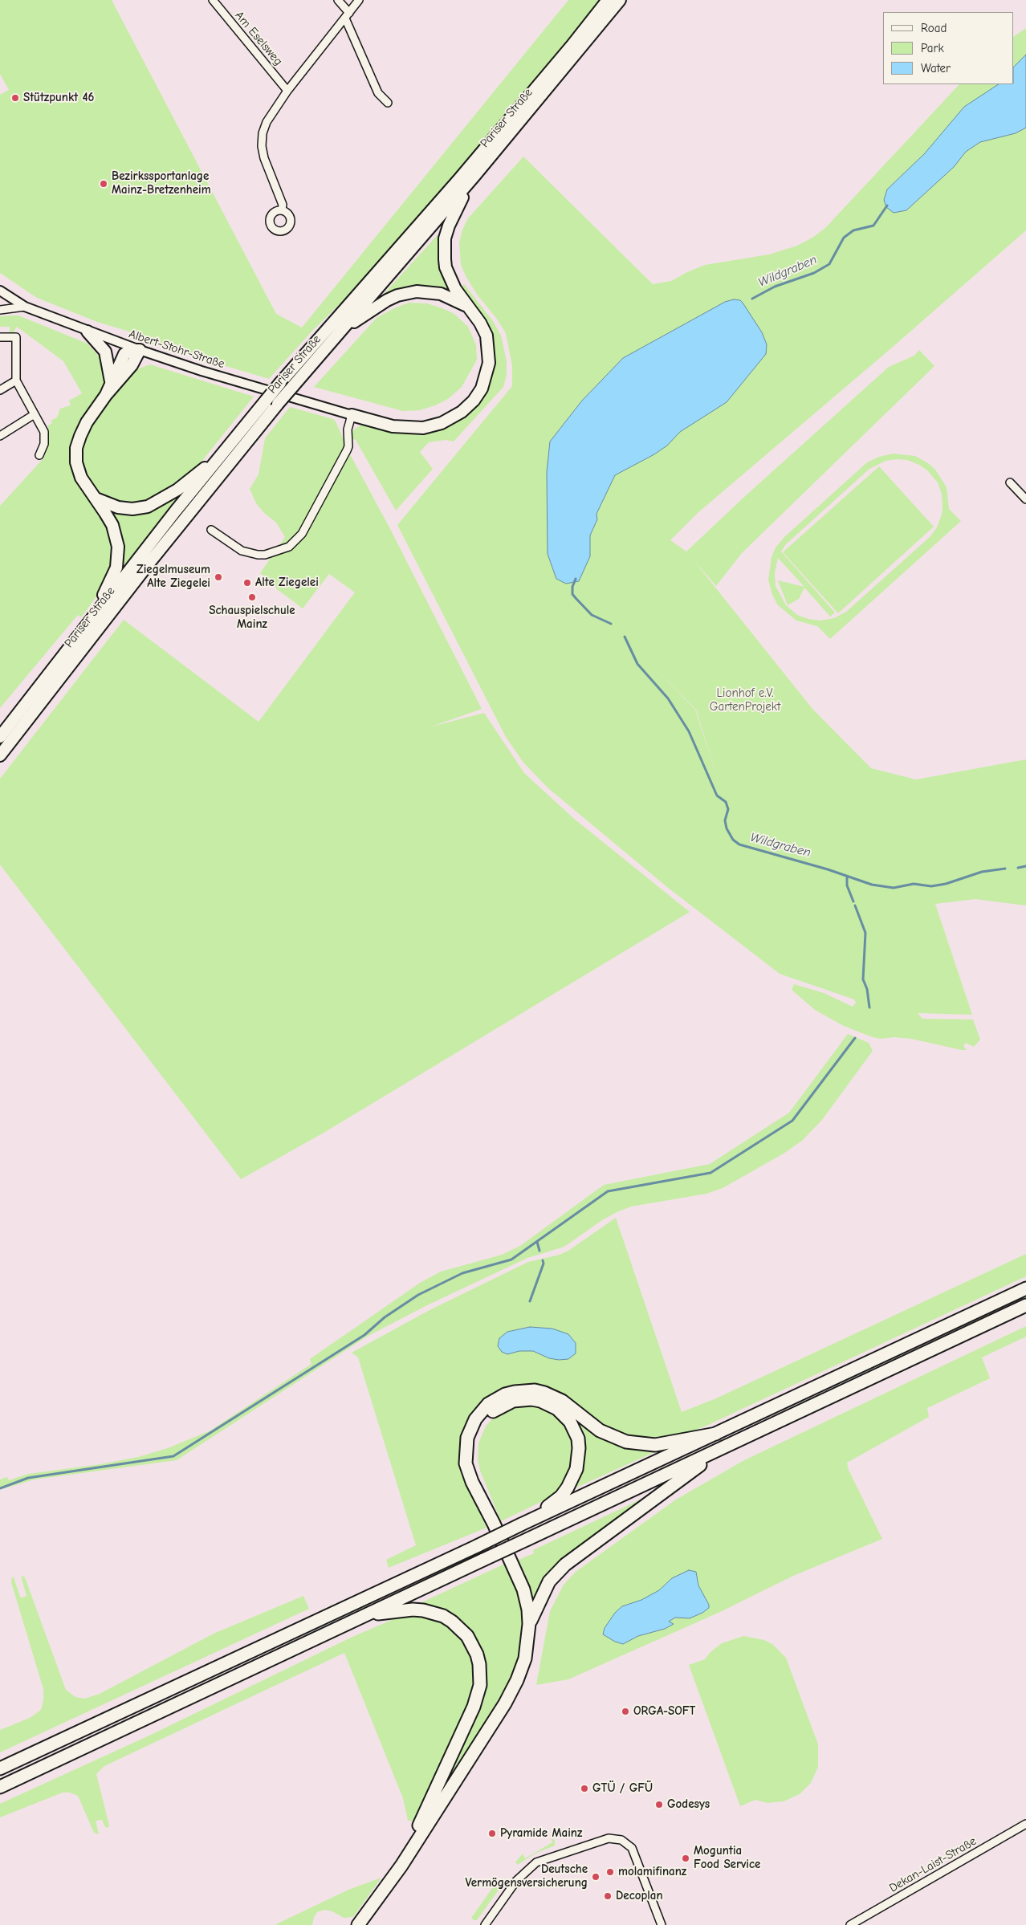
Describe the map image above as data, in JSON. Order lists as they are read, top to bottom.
{
  "streets": {
    "highway": ["Pariser Straße"],
    "street": ["Am Eselsweg", "Albert-Stohr-Straße", "Dekan-Laist-Straße"]
  },
  "water": ["Wildgraben"],
  "parks": ["Lionhof e.V. GartenProjekt"],
  "places": [
    "Stützpunkt 46",
    "Bezirkssportanlage Mainz-Bretzenheim",
    "Ziegelmuseum Alte Ziegelei",
    "Alte Ziegelei",
    "Schauspielschule Mainz",
    "ORGA-SOFT",
    "GTÜ / GFÜ",
    "Godesys",
    "Pyramide Mainz",
    "Moguntia Food Service",
    "molamifinanz",
    "Deutsche Vermögensversicherung",
    "Decoplan"
  ],
  "legend": ["Road", "Park", "Water"]
}
